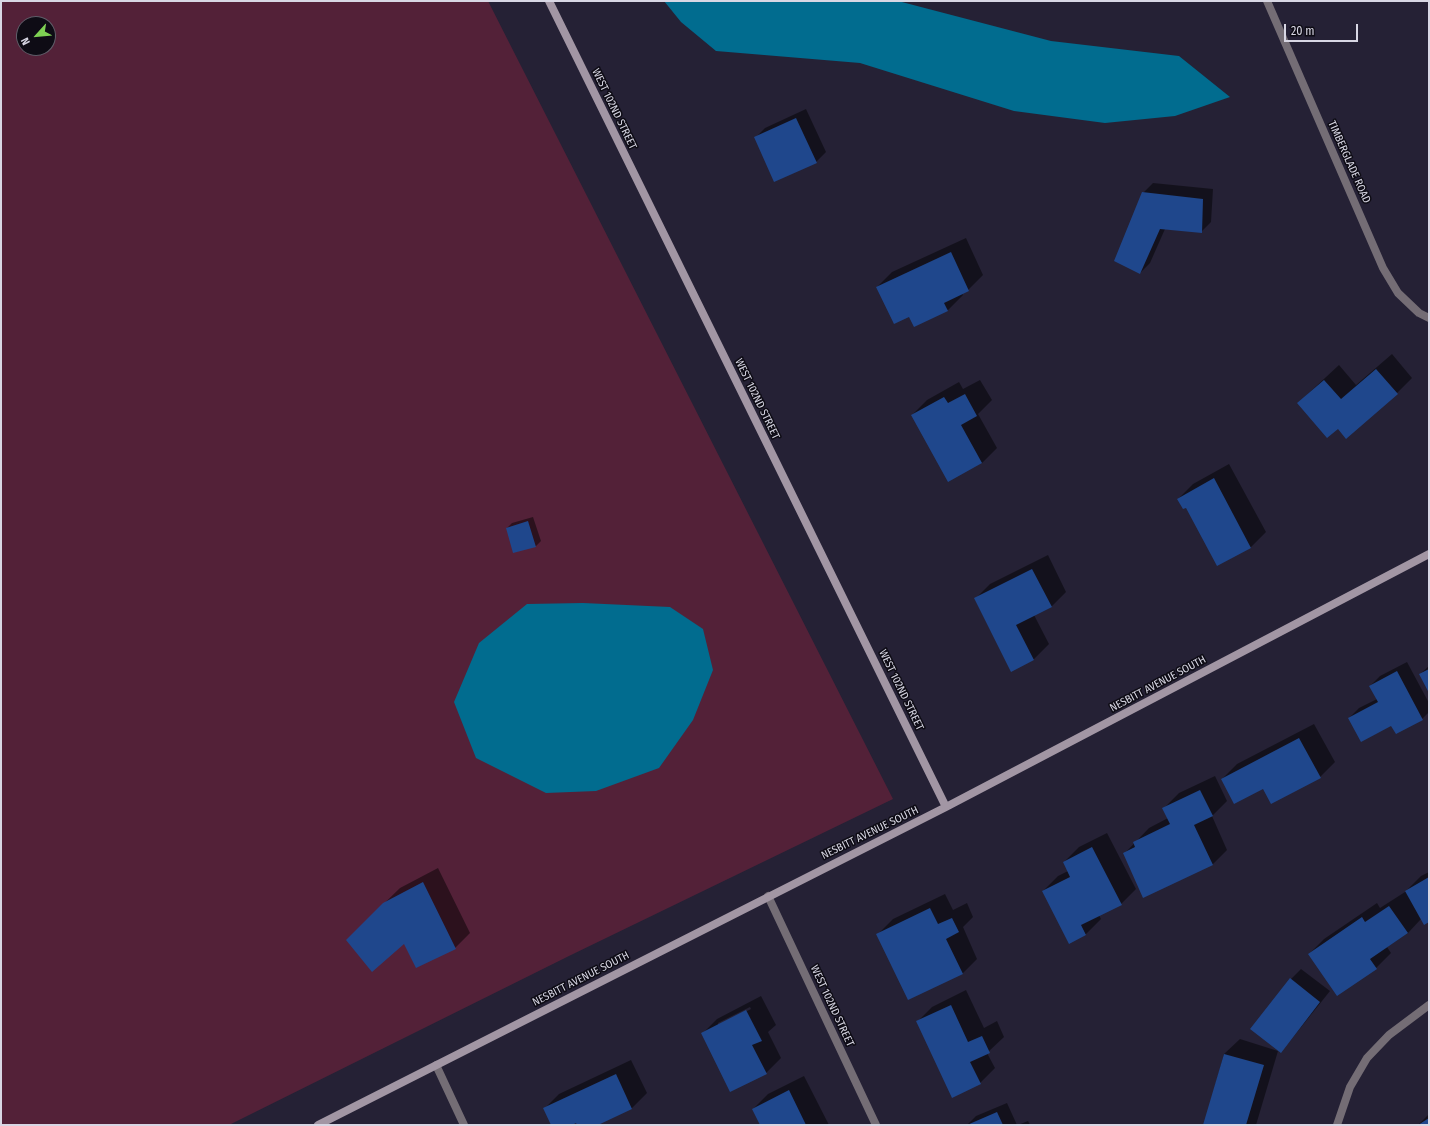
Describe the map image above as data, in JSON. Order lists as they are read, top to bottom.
{
  "streets": {
    "street": ["WEST 102ND STREET", "TIMBERGLADE ROAD", "NESBITT AVENUE SOUTH"]
  },
  "crossings": [
    ["WEST 102ND STREET", "NESBITT AVENUE SOUTH"]
  ],
  "scale_bar": "20 m",
  "north": "bottom left"
}
